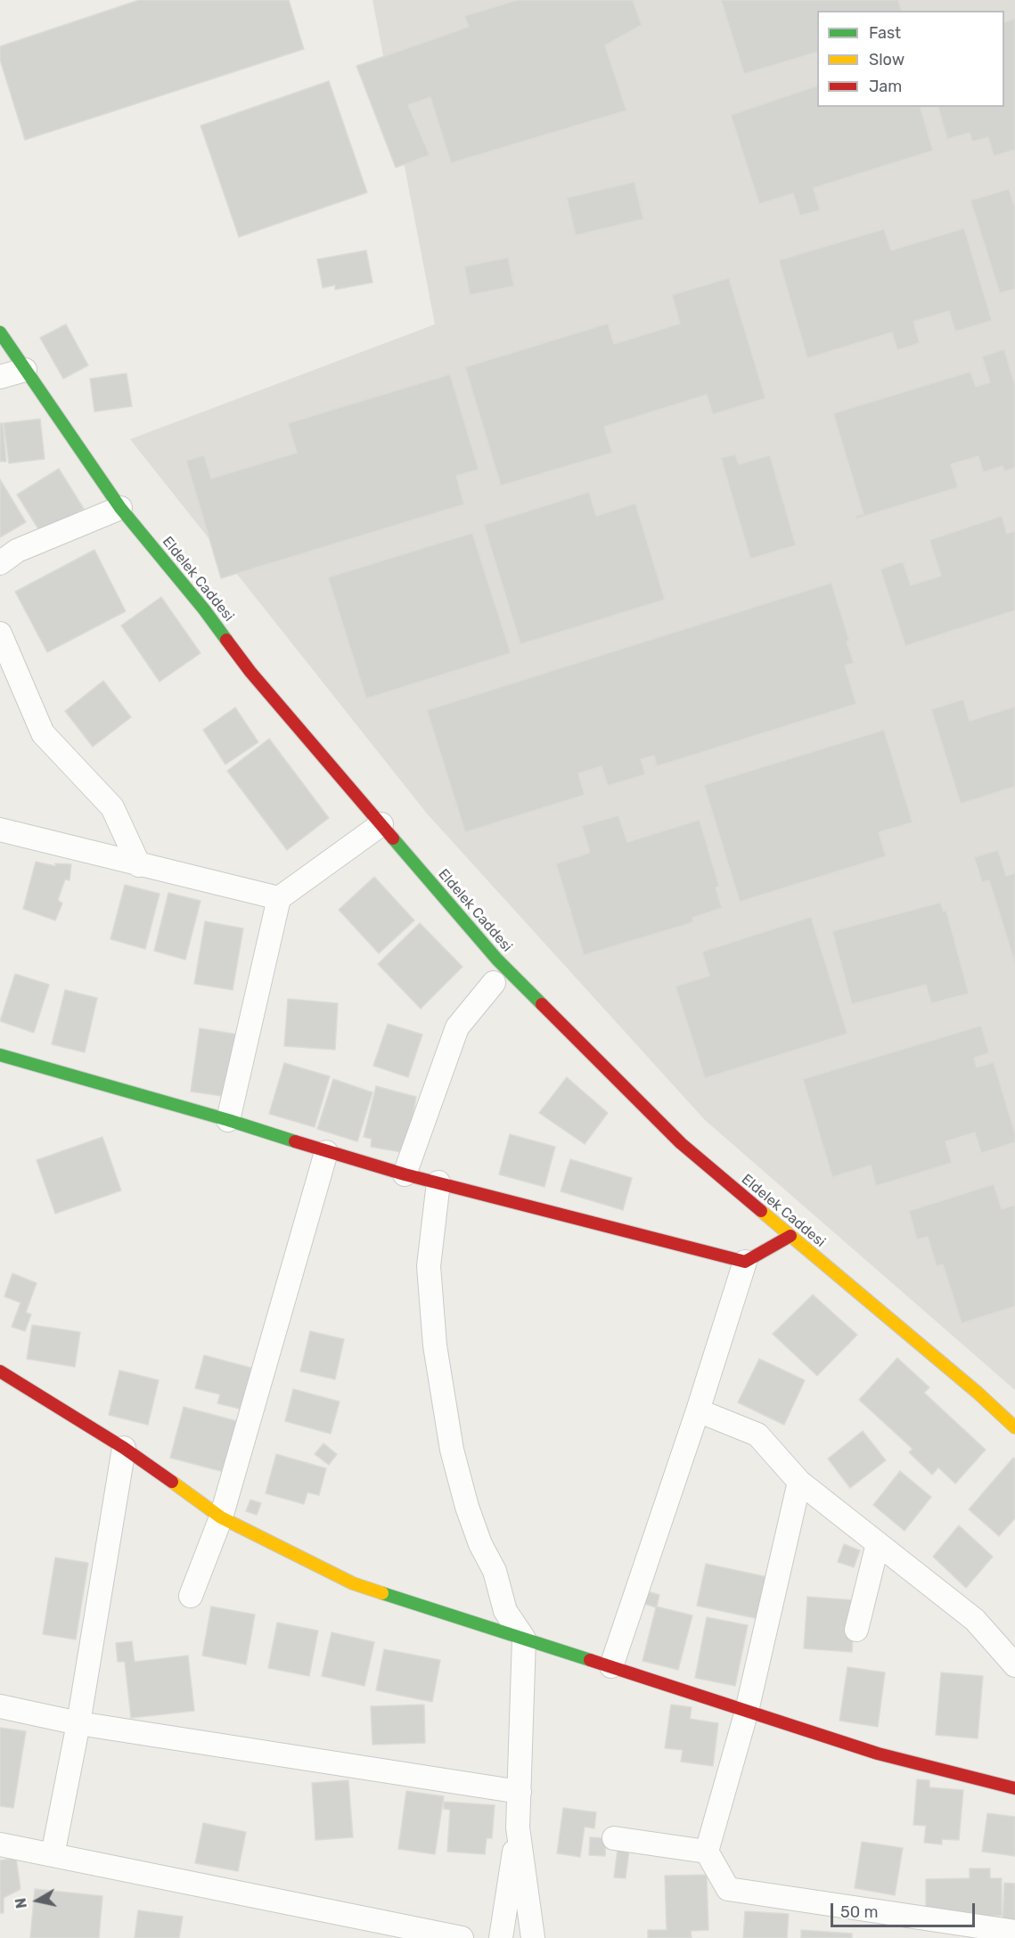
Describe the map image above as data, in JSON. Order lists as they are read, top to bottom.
{
  "streets": {
    "street": ["Eldelek Caddesi"]
  },
  "legend": ["Fast", "Slow", "Jam"],
  "scale_bar": "50 m",
  "north": "left"
}
